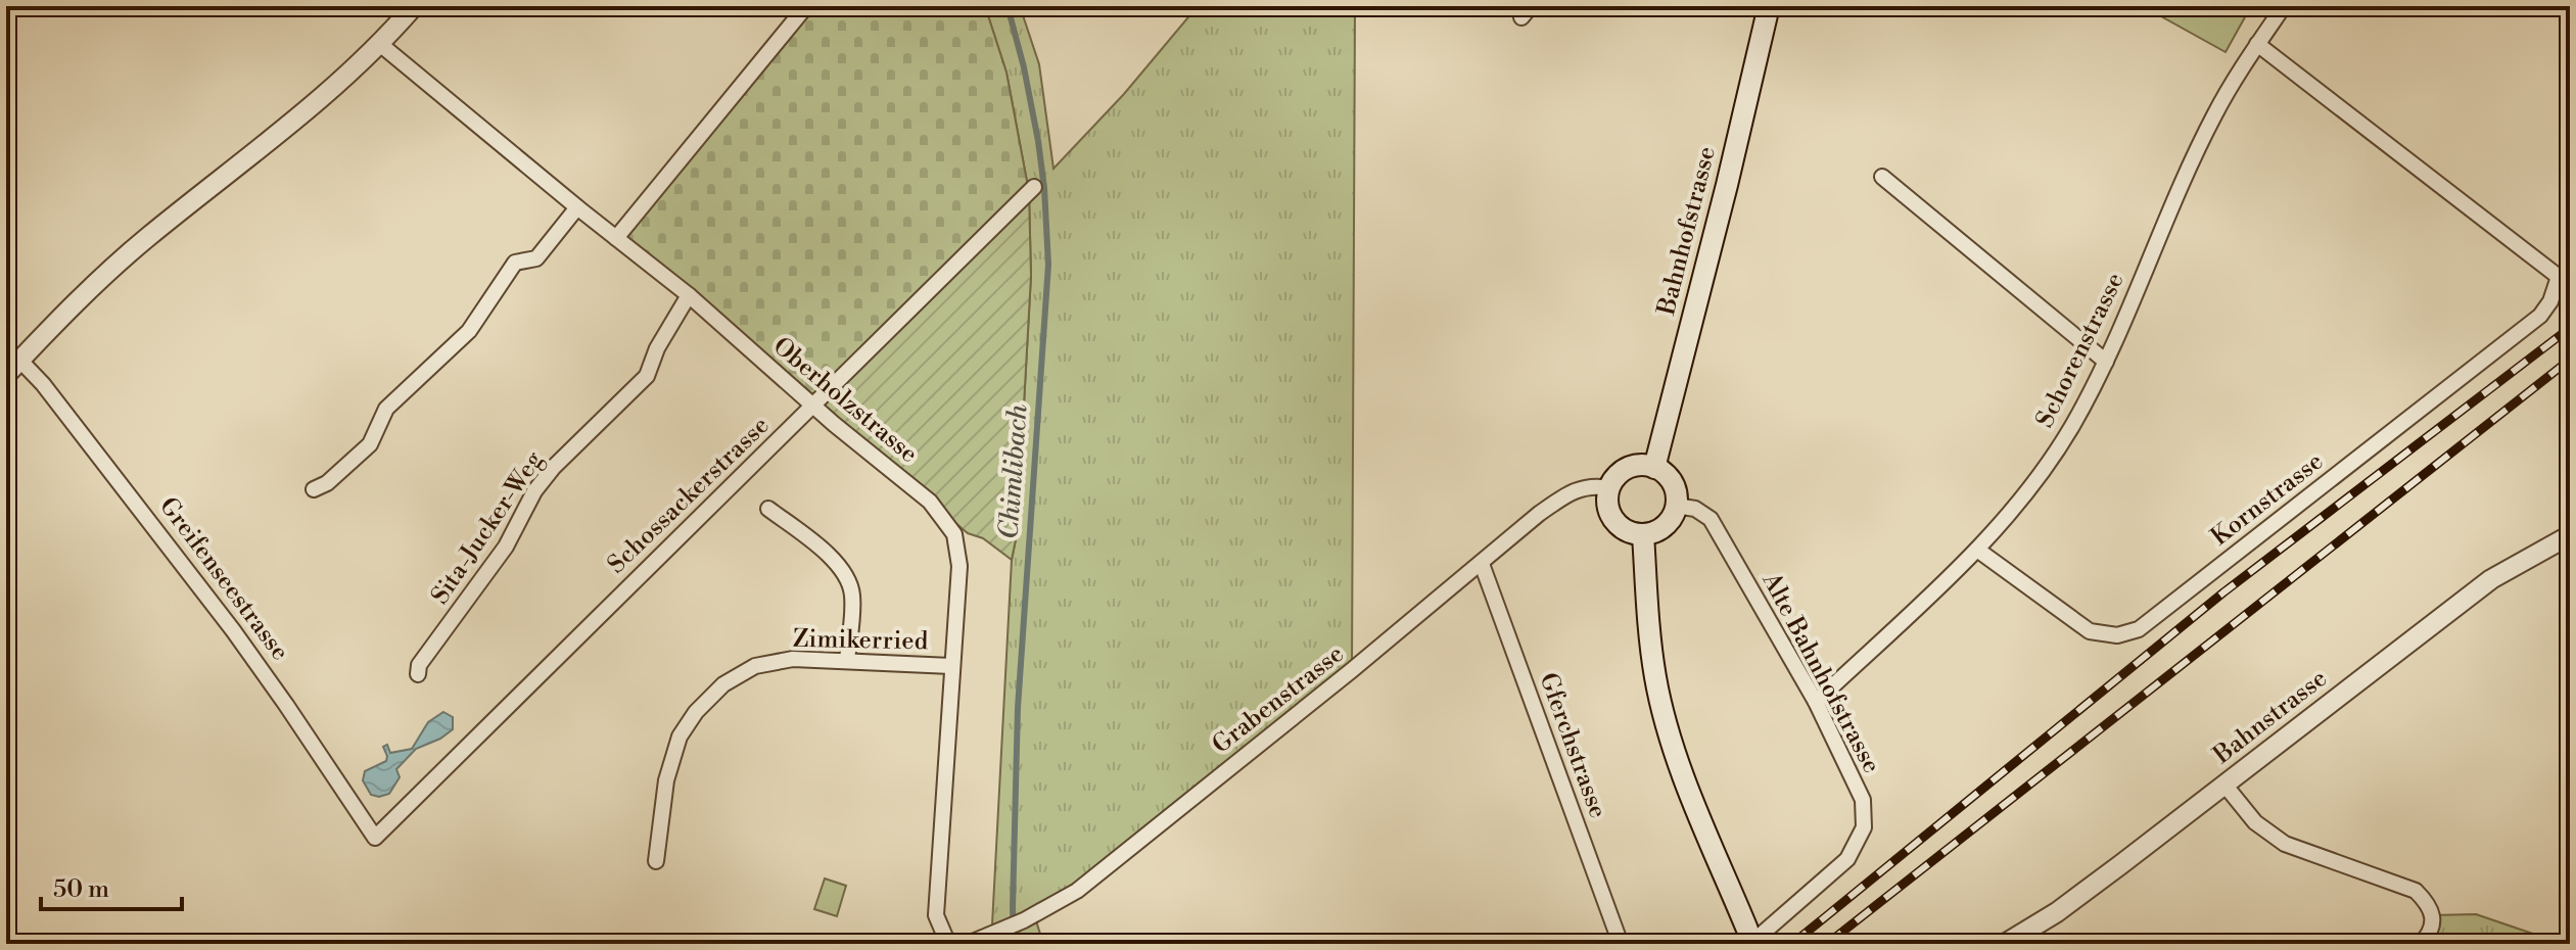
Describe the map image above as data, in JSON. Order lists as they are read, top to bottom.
{
  "streets": {
    "main road": ["Bahnhofstrasse"],
    "street": [
      "Schorenstrasse",
      "Oberholzstrasse",
      "Schossackerstrasse",
      "Kornstrasse",
      "Sita-Jucker-Weg",
      "Greifenseestrasse",
      "Zimikerried",
      "Alte Bahnhofstrasse",
      "Grabenstrasse",
      "Bahnstrasse",
      "Gferchstrasse"
    ]
  },
  "crossings": [
    ["Bahnhofstrasse", "Alte Bahnhofstrasse"],
    ["Bahnhofstrasse", "Grabenstrasse"],
    ["Schorenstrasse", "Kornstrasse"],
    ["Schorenstrasse", "Alte Bahnhofstrasse"],
    ["Oberholzstrasse", "Schossackerstrasse"],
    ["Oberholzstrasse", "Sita-Jucker-Weg"],
    ["Oberholzstrasse", "Zimikerried"],
    ["Schossackerstrasse", "Greifenseestrasse"],
    ["Alte Bahnhofstrasse", "Grabenstrasse"],
    ["Grabenstrasse", "Gferchstrasse"]
  ],
  "water": ["Chimlibach"],
  "scale_bar": "50 m"
}
